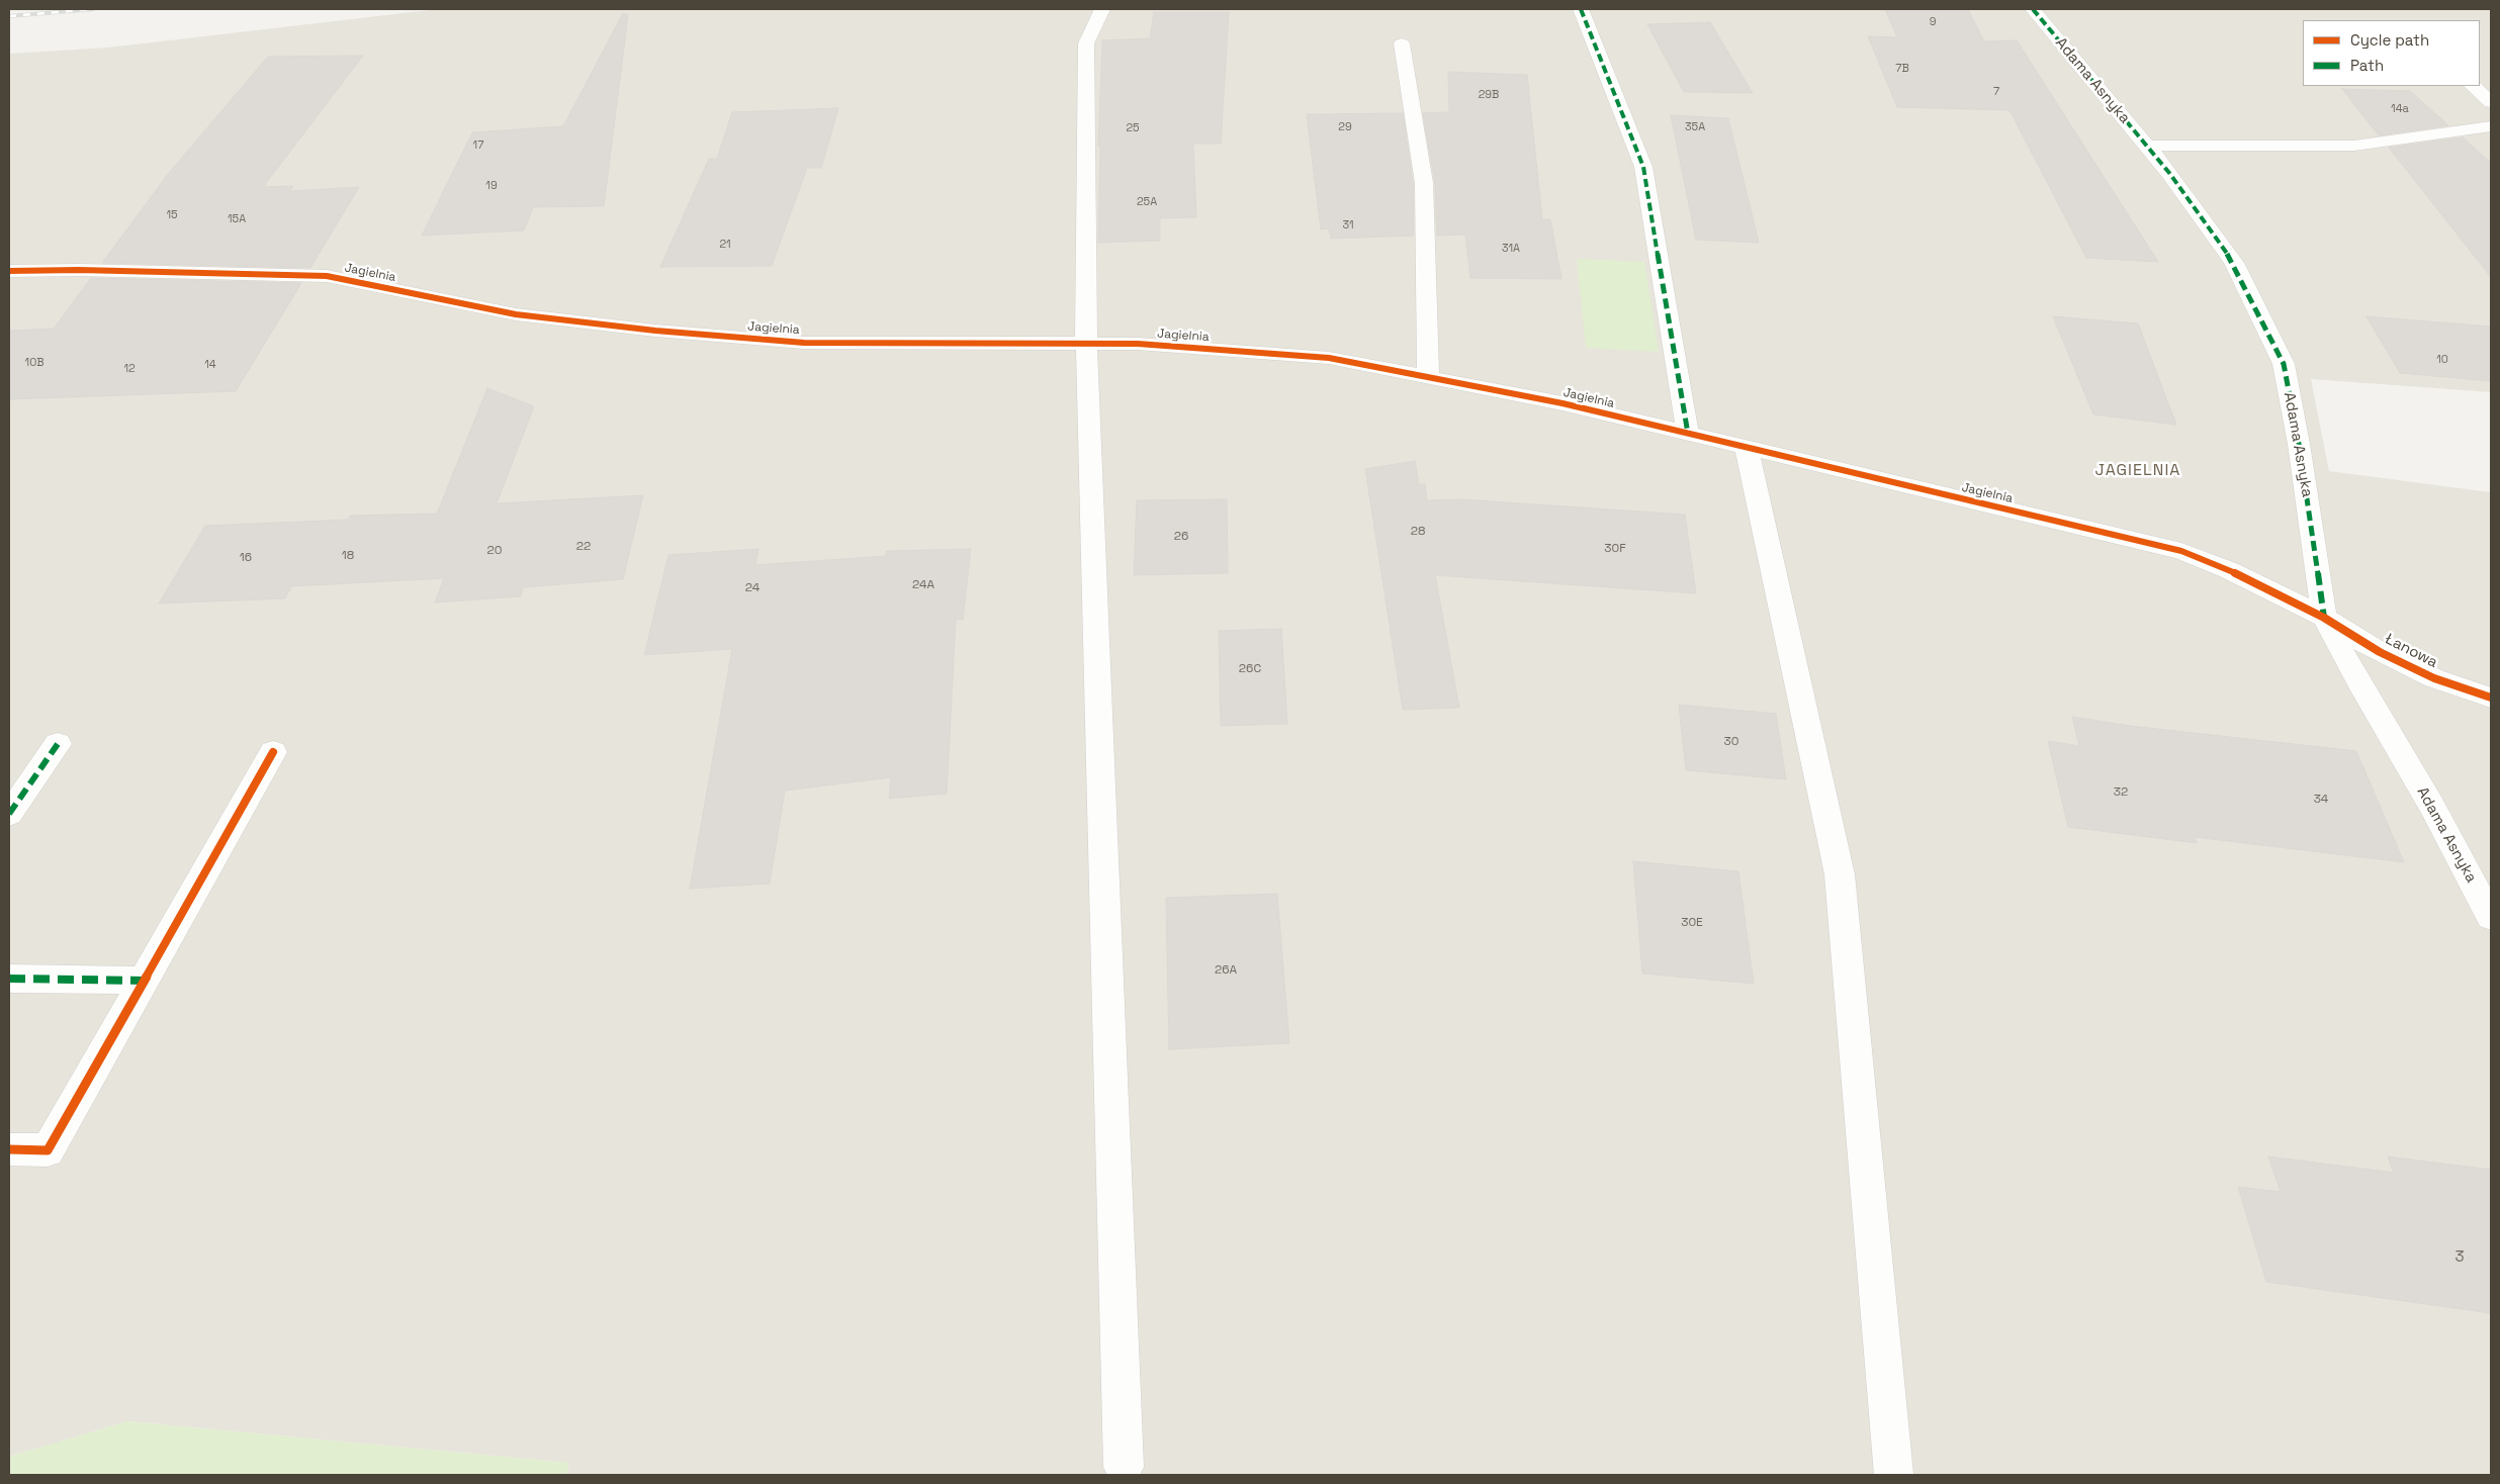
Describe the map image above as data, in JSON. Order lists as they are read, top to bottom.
{
  "streets": {
    "street": ["Adama Asnyka", "Jagielnia", "Łanowa"]
  },
  "crossings": [
    ["Adama Asnyka", "Jagielnia"],
    ["Adama Asnyka", "Łanowa"],
    ["Jagielnia", "Łanowa"]
  ],
  "districts": ["JAGIELNIA"],
  "house_numbers": [
    "9",
    "7B",
    "7",
    "29B",
    "14a",
    "29",
    "35A",
    "25",
    "17",
    "19",
    "25A",
    "15",
    "15A",
    "31",
    "21",
    "31A",
    "10",
    "10B",
    "14",
    "12",
    "28",
    "26",
    "22",
    "30F",
    "20",
    "18",
    "16",
    "24A",
    "24",
    "26C",
    "30",
    "32",
    "34",
    "30E",
    "26A",
    "3"
  ],
  "legend": ["Cycle path", "Path"]
}
